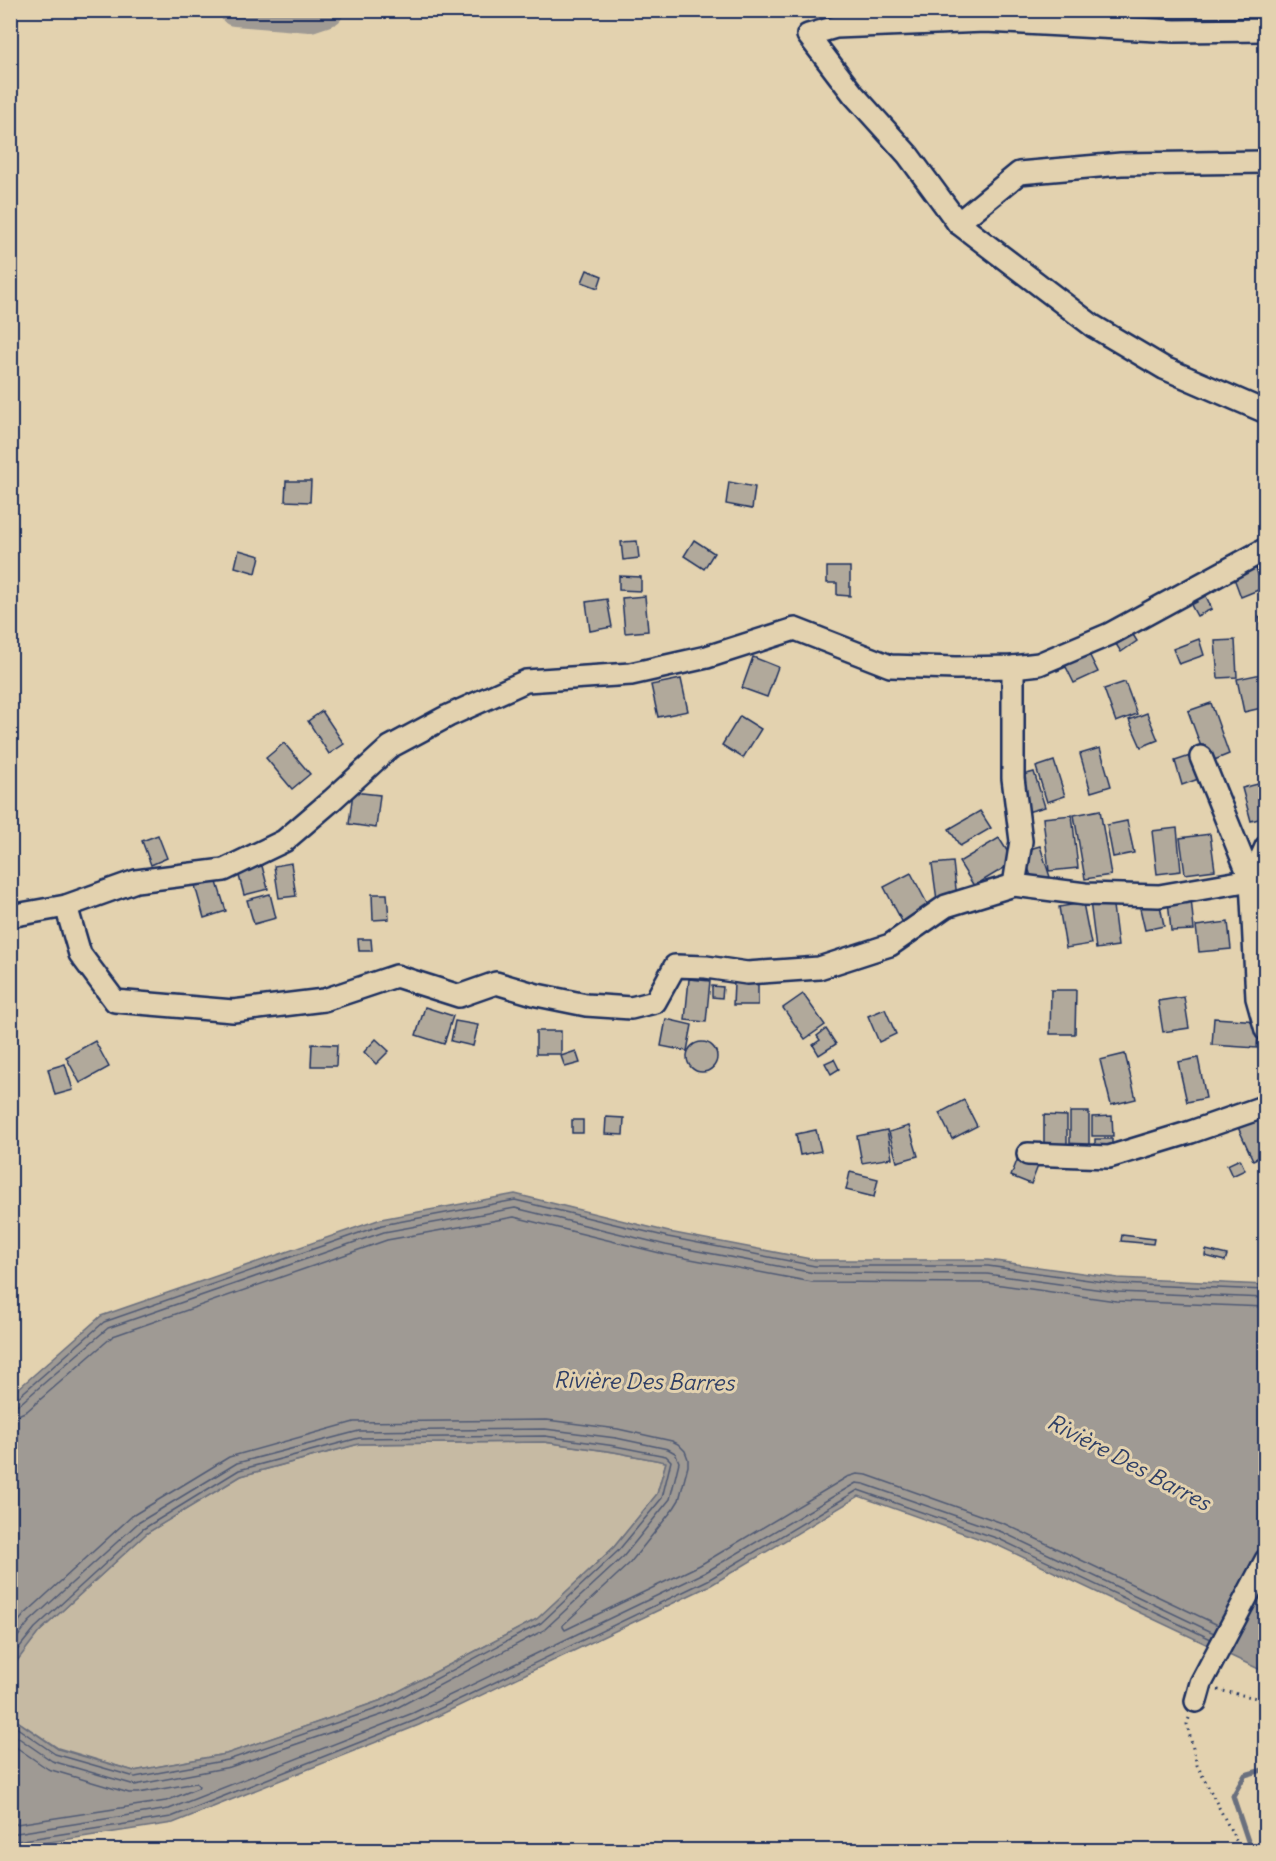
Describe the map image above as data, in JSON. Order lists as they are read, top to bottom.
{
  "water": ["Rivière Des Barres"]
}
